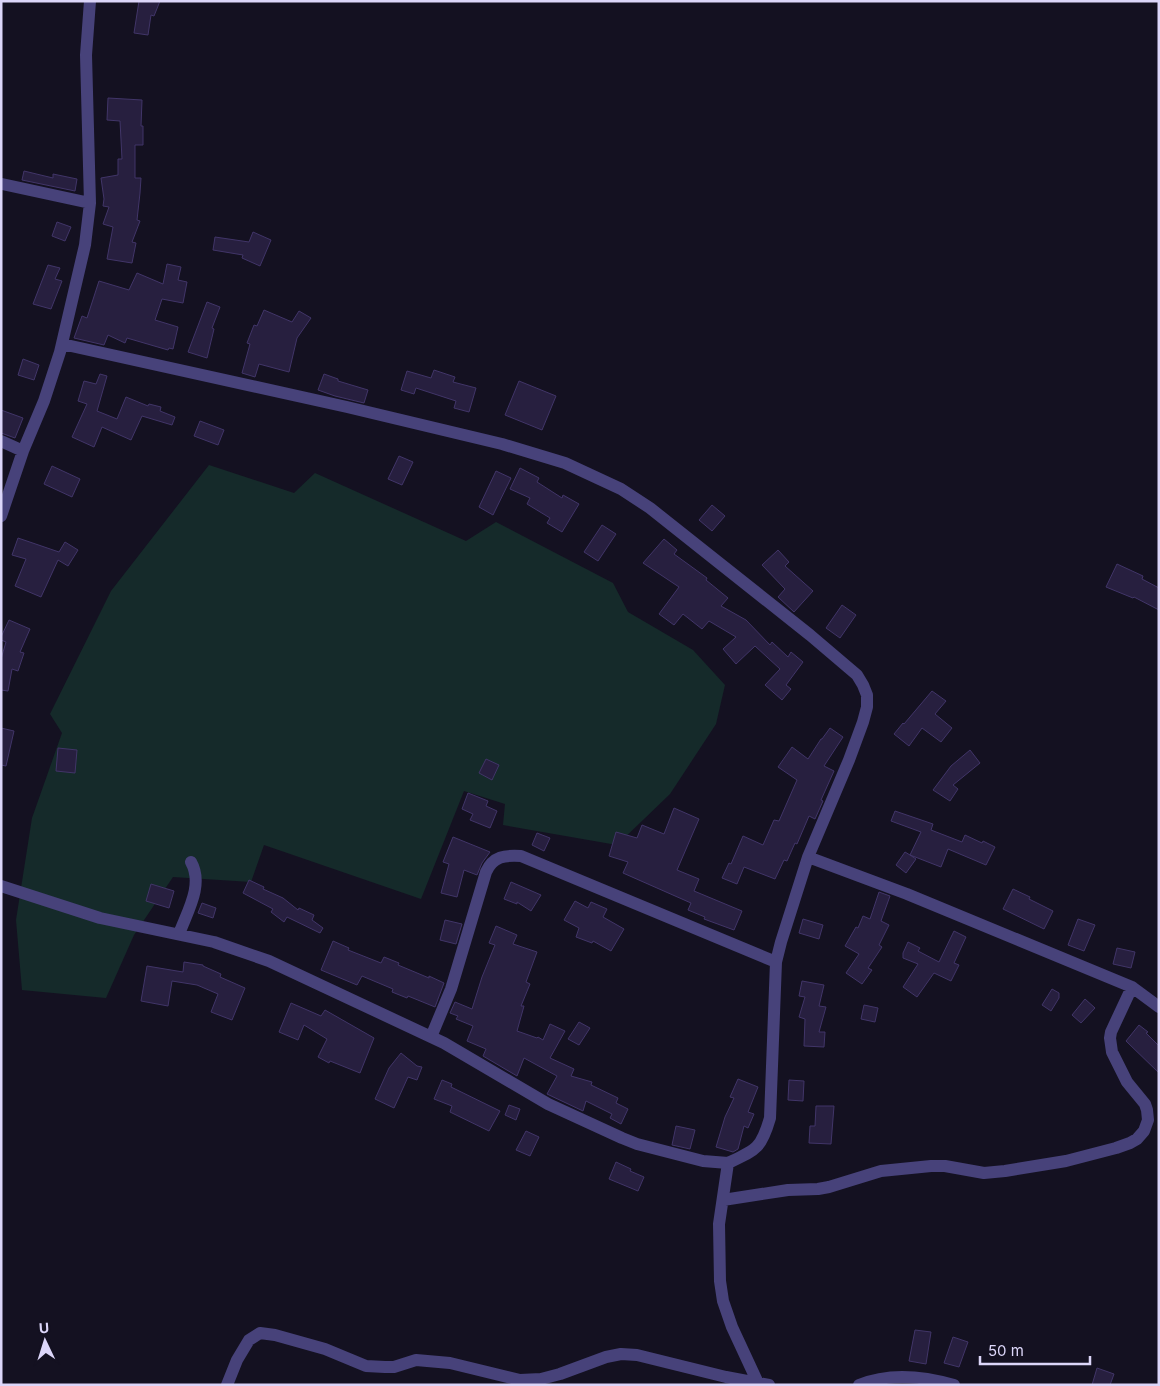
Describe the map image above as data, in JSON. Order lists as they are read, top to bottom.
{
  "scale_bar": "50 m",
  "north": "top"
}
